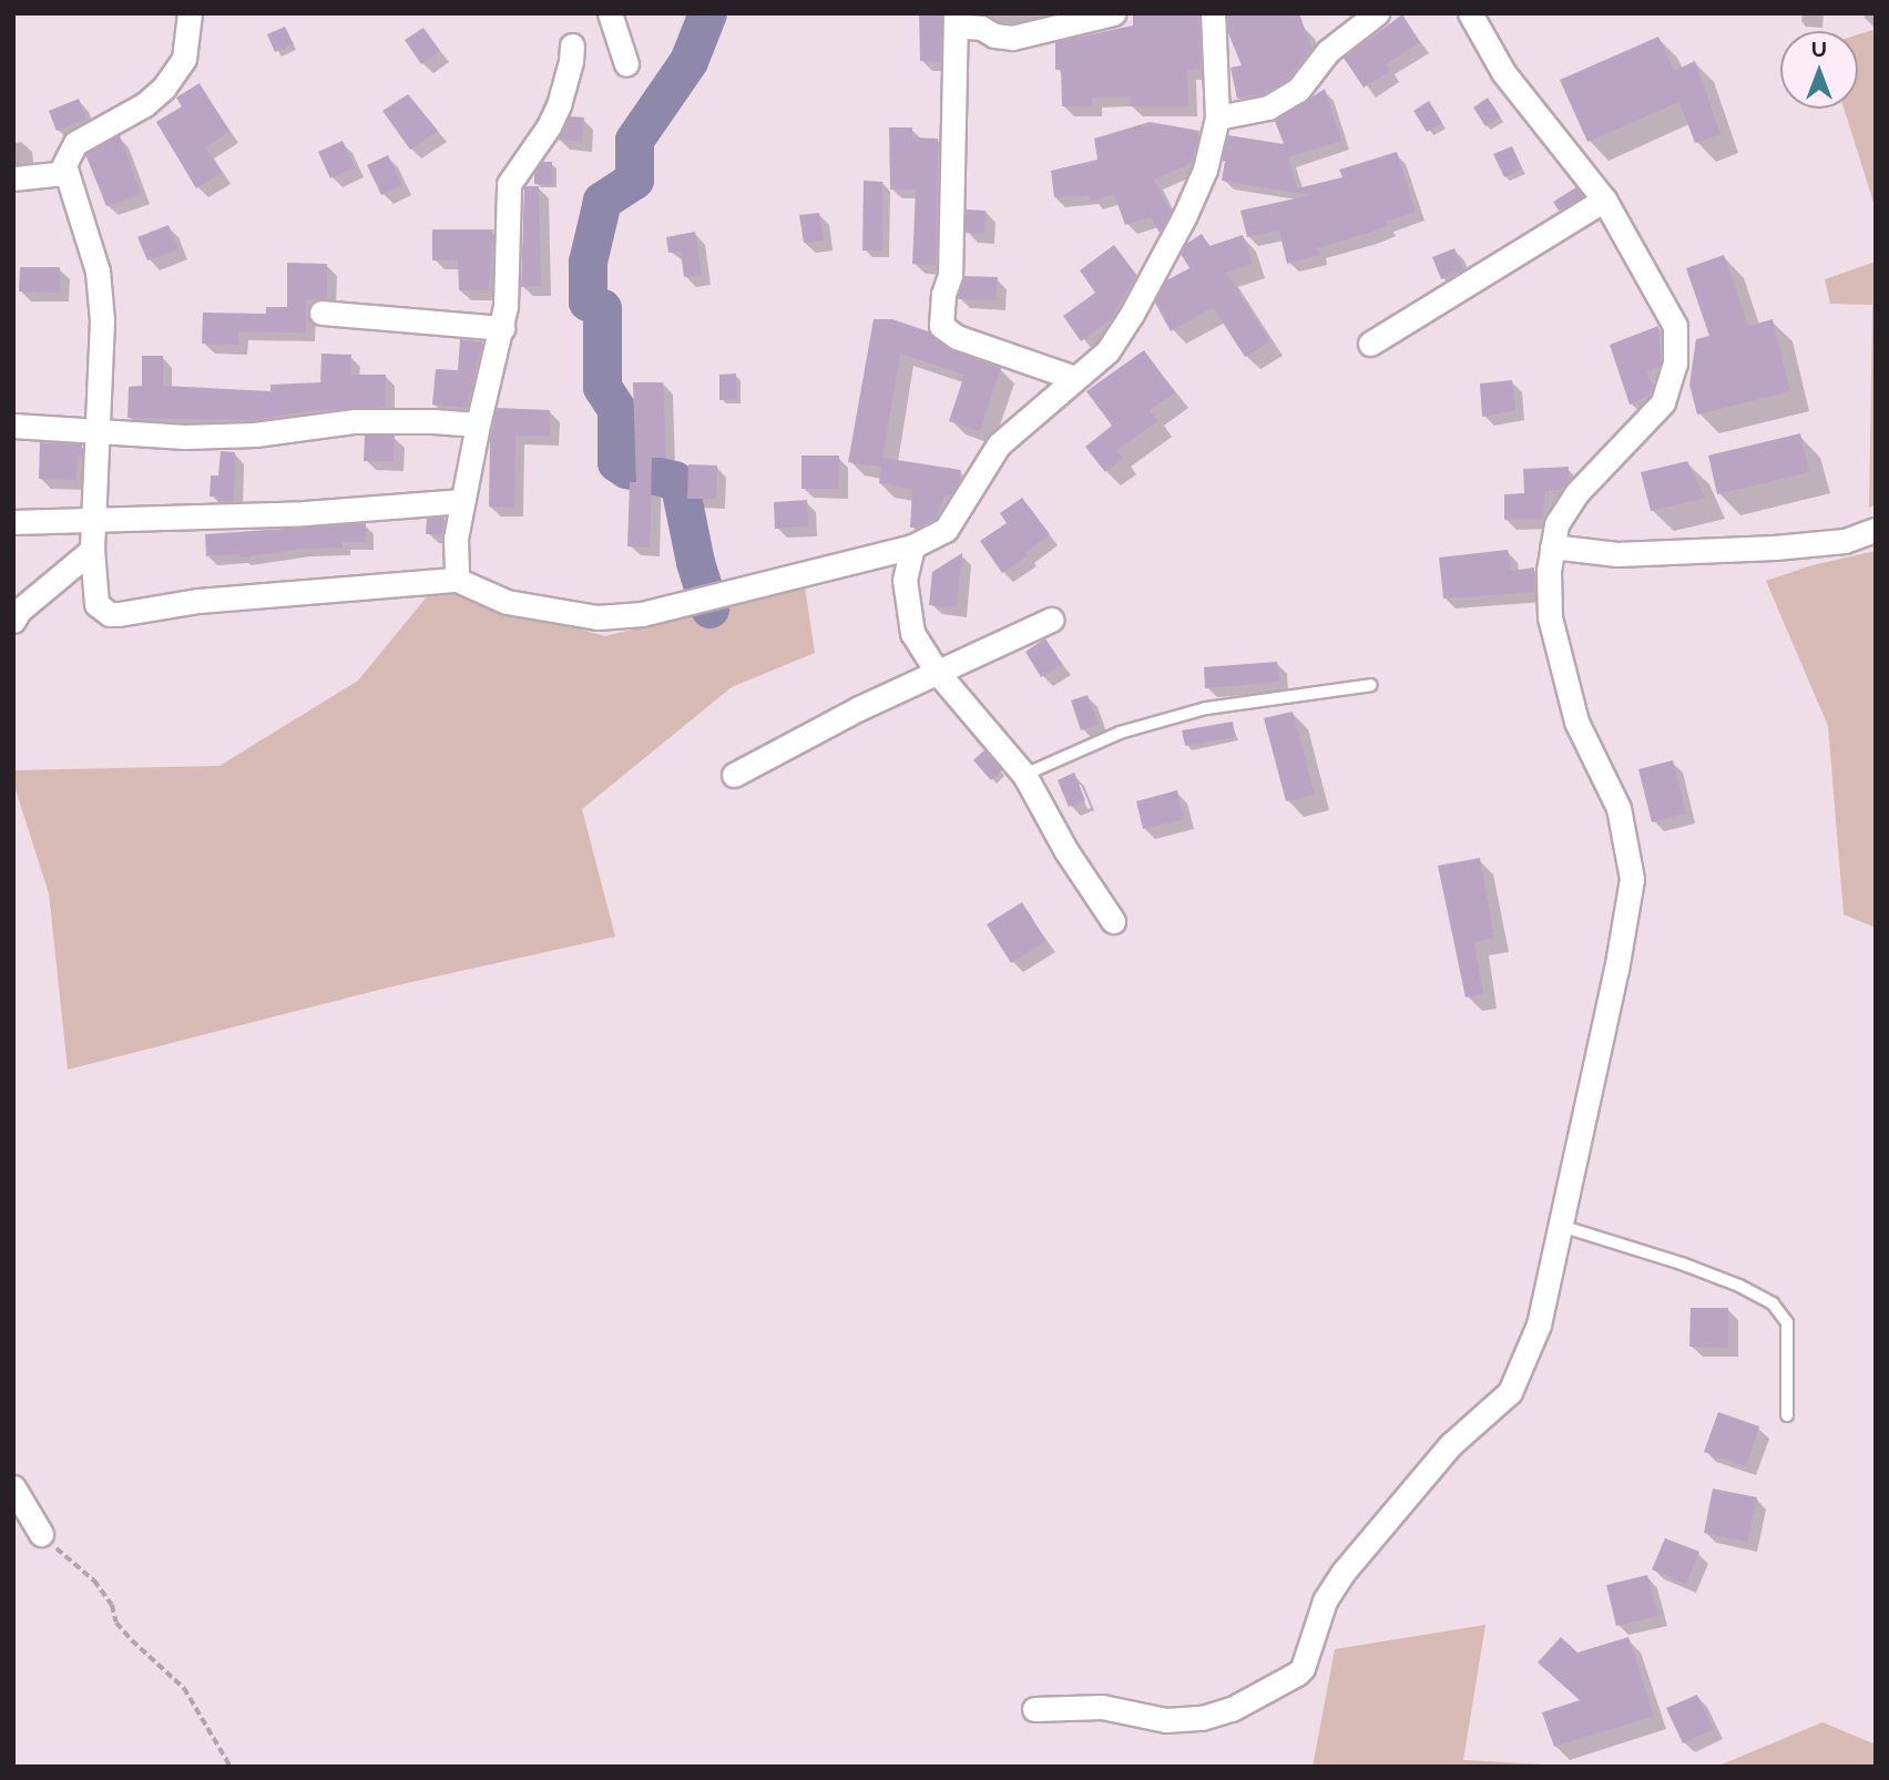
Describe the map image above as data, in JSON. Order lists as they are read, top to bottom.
{
  "north": "top"
}
